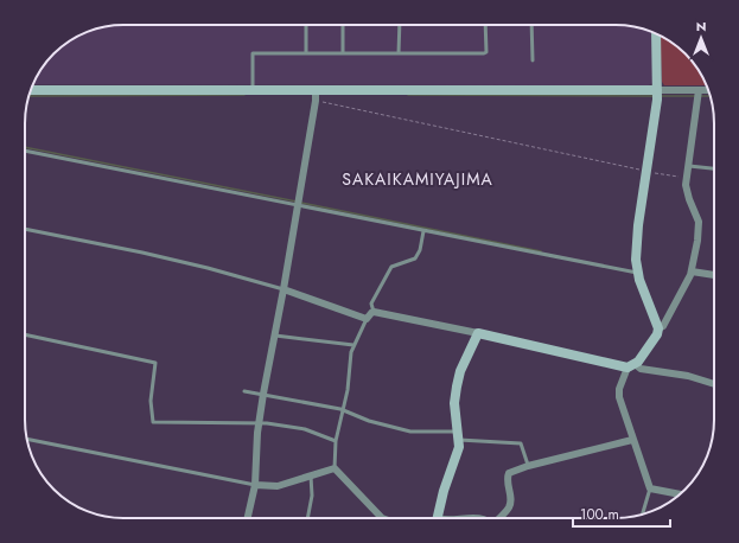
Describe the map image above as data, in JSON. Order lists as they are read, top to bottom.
{
  "districts": ["SAKAIKAMIYAJIMA"],
  "scale_bar": "100 m",
  "north": "top"
}
